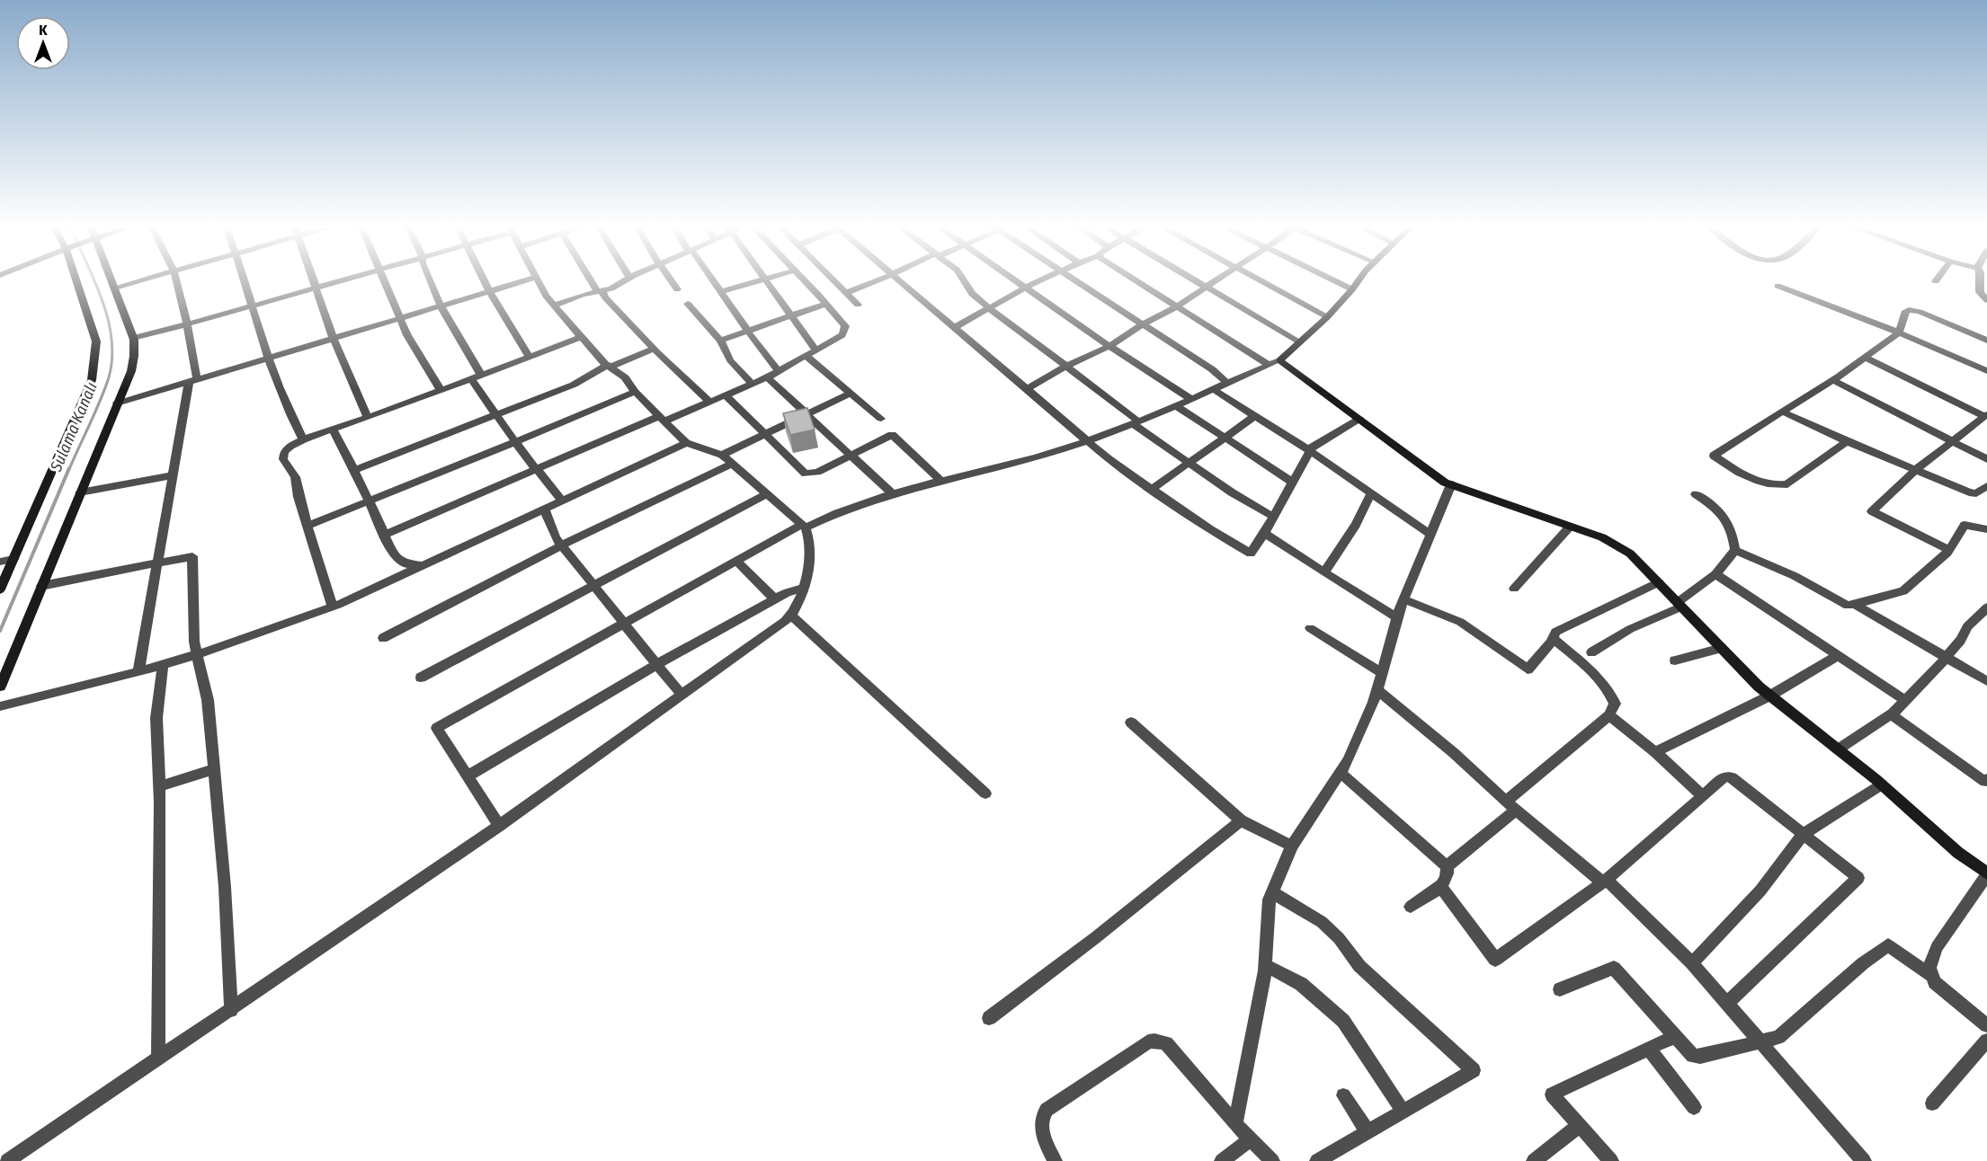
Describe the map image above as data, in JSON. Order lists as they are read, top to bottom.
{
  "water": ["Sulama Kanalı"],
  "north": "top"
}
